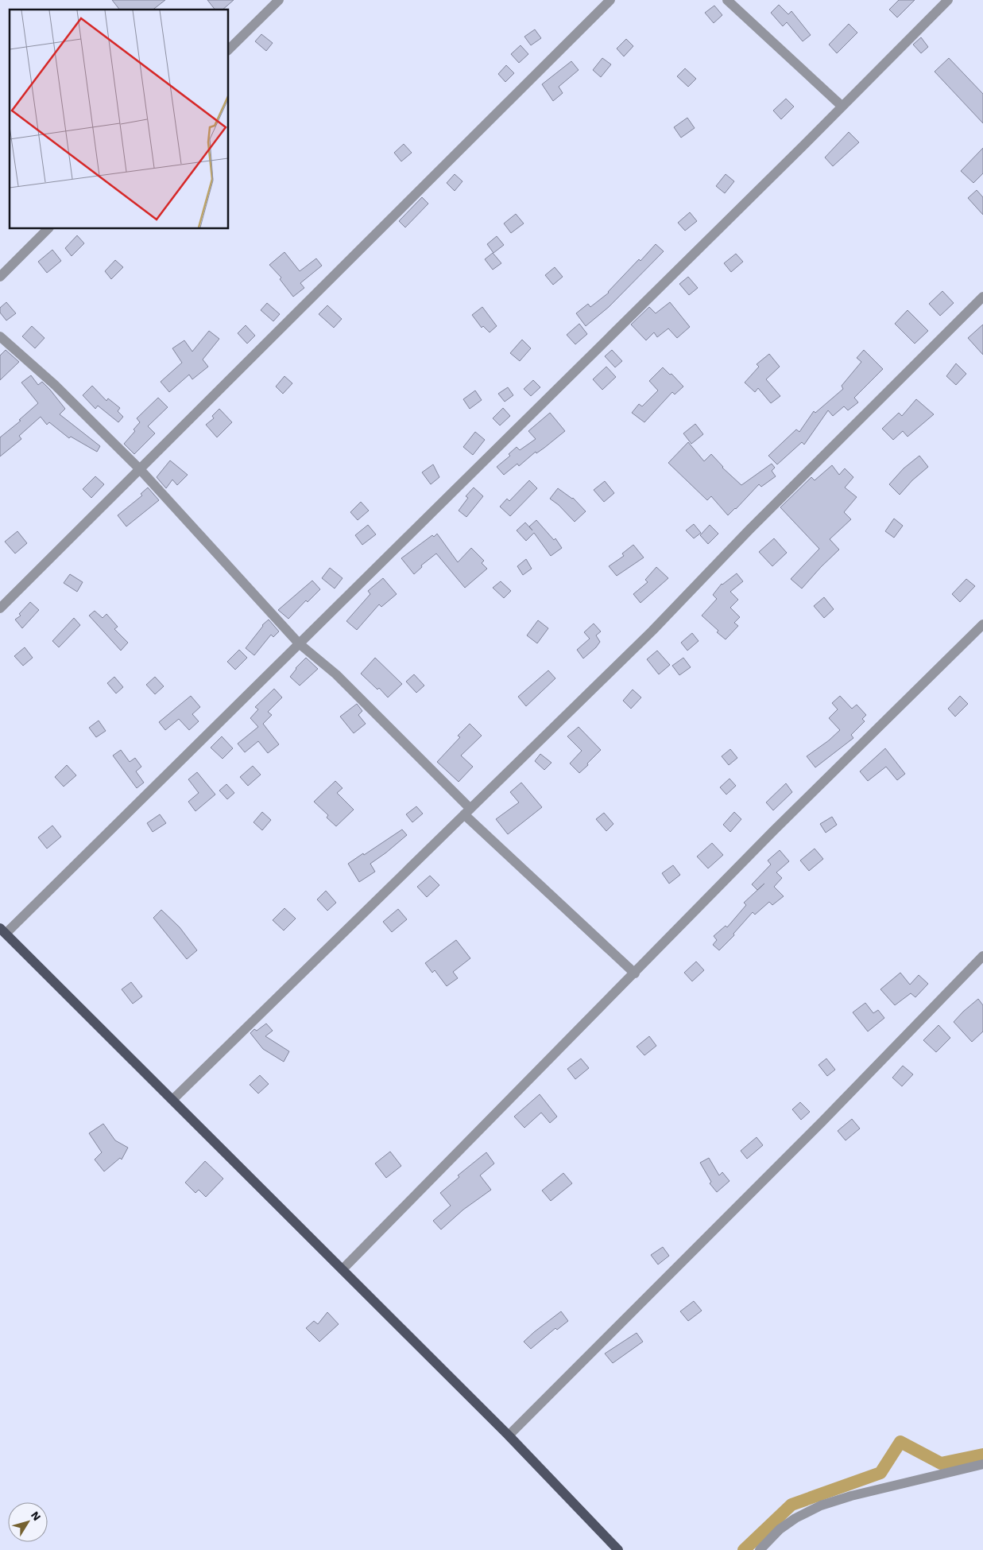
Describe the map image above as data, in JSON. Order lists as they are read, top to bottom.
{
  "north": "top right"
}
